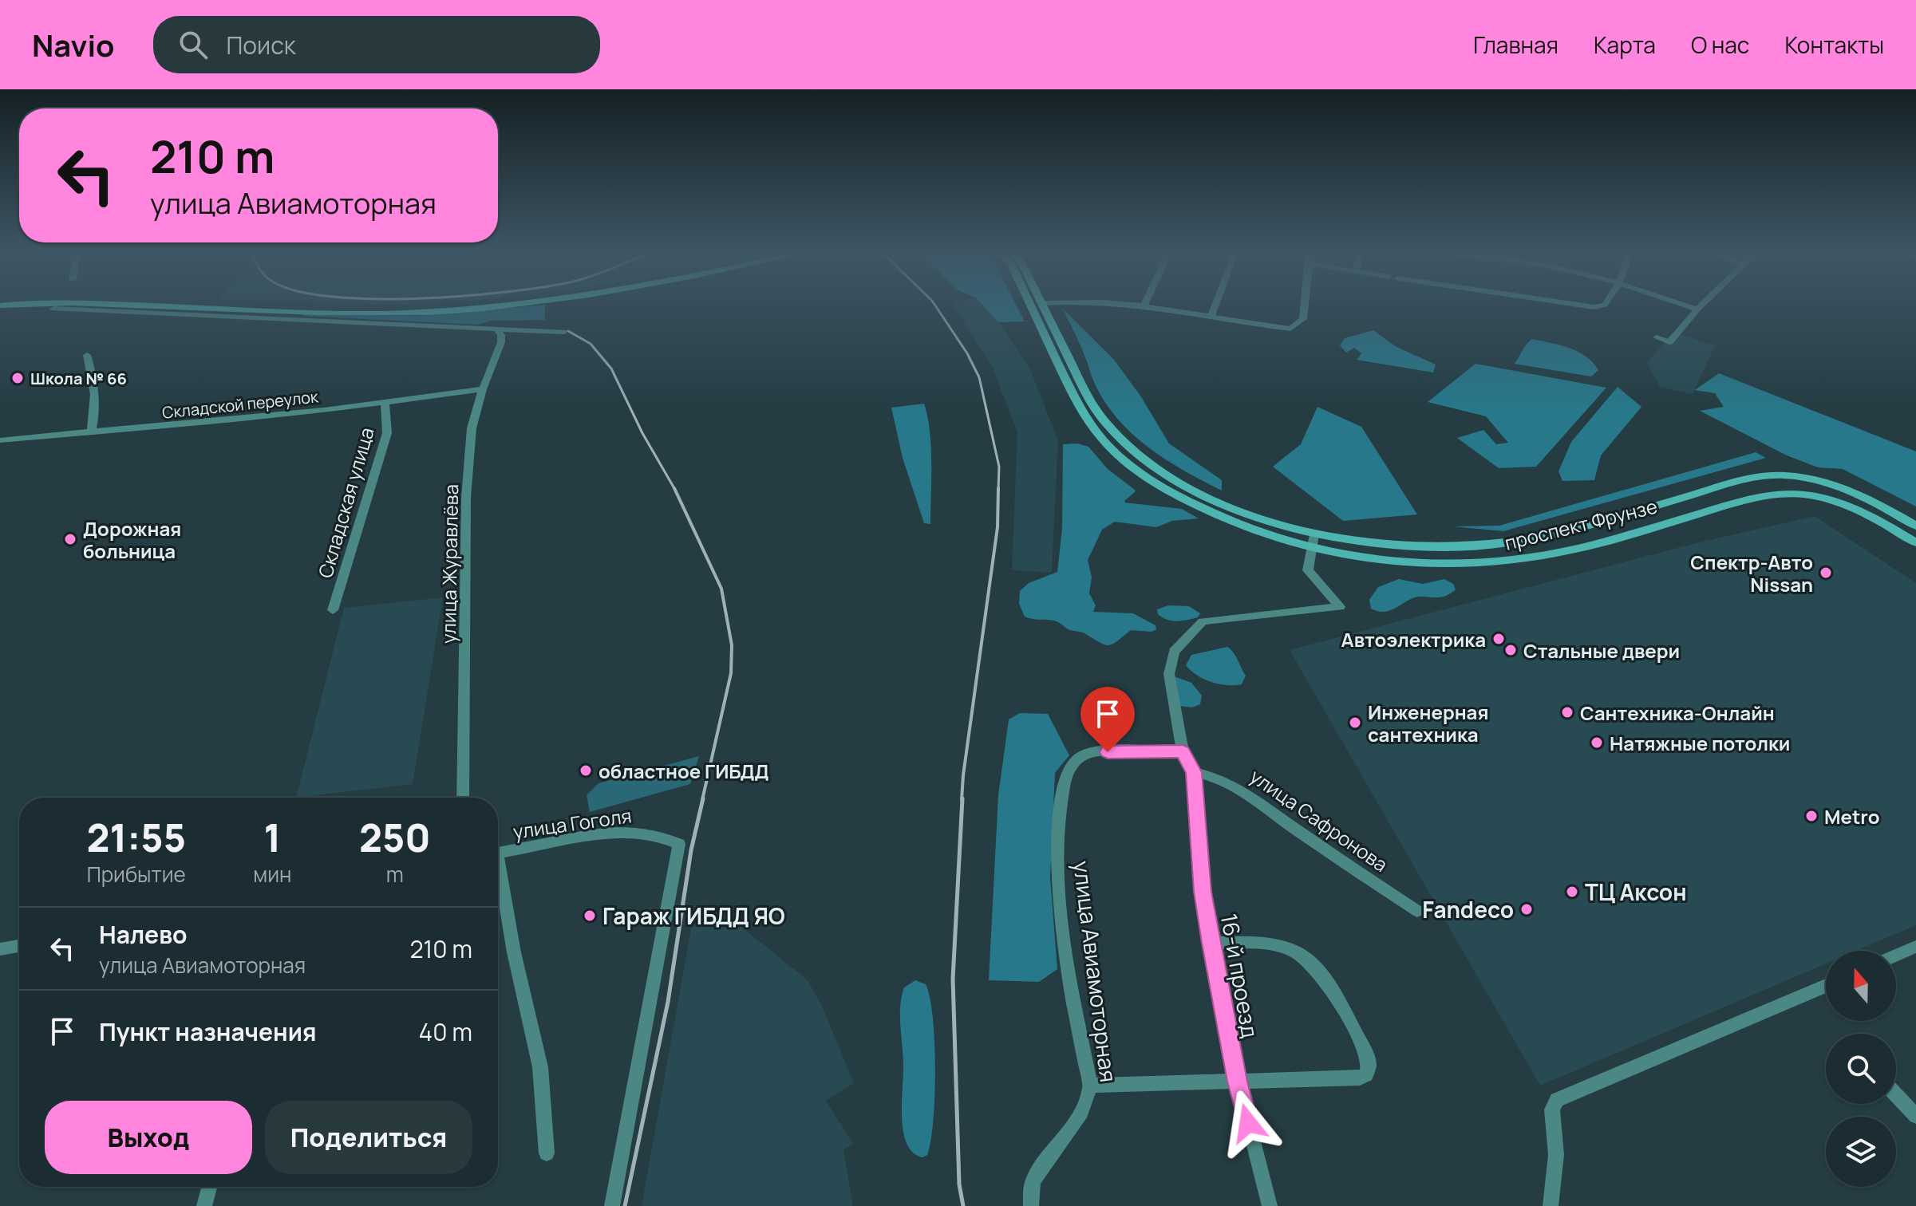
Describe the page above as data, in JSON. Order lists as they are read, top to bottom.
{
  "streets": {
    "main road": ["проспект Фрунзе"],
    "street": [
      "Складской переулок",
      "Складская улица",
      "улица Журавлёва",
      "улица Сафронова",
      "улица Гоголя",
      "улица Авиамоторная",
      "16-й проезд"
    ]
  },
  "crossings": [
    ["Складской переулок", "Складская улица"],
    ["Складской переулок", "улица Журавлёва"],
    ["проспект Фрунзе", "16-й проезд"],
    ["улица Сафронова", "16-й проезд"],
    ["улица Авиамоторная", "16-й проезд"]
  ],
  "places": [
    "Школа № 66",
    "Дорожная больница",
    "Спектр-Авто Nissan",
    "Автоэлектрика",
    "Стальные двери",
    "Сантехника-Онлайн",
    "Инженерная сантехника",
    "Натяжные потолки",
    "областное ГИБДД",
    "Metro",
    "ТЦ Аксон",
    "Fandeco",
    "Гараж ГИБДД ЯО"
  ],
  "north": "top",
  "page": {
    "header": "Navio",
    "search": "Поиск",
    "nav": [
      "Главная",
      "Карта",
      "О нас",
      "Контакты"
    ],
    "turn": ["210 m", "улица Авиамоторная"],
    "eta": [
      "21:55",
      "Прибытие",
      "1",
      "мин",
      "250",
      "m"
    ],
    "list": [
      {
        "name": "Налево",
        "note": "улица Авиамоторная",
        "value": "210 m"
      },
      {
        "name": "Пункт назначения",
        "value": "40 m"
      }
    ],
    "buttons": ["Выход", "Поделиться"]
  }
}
